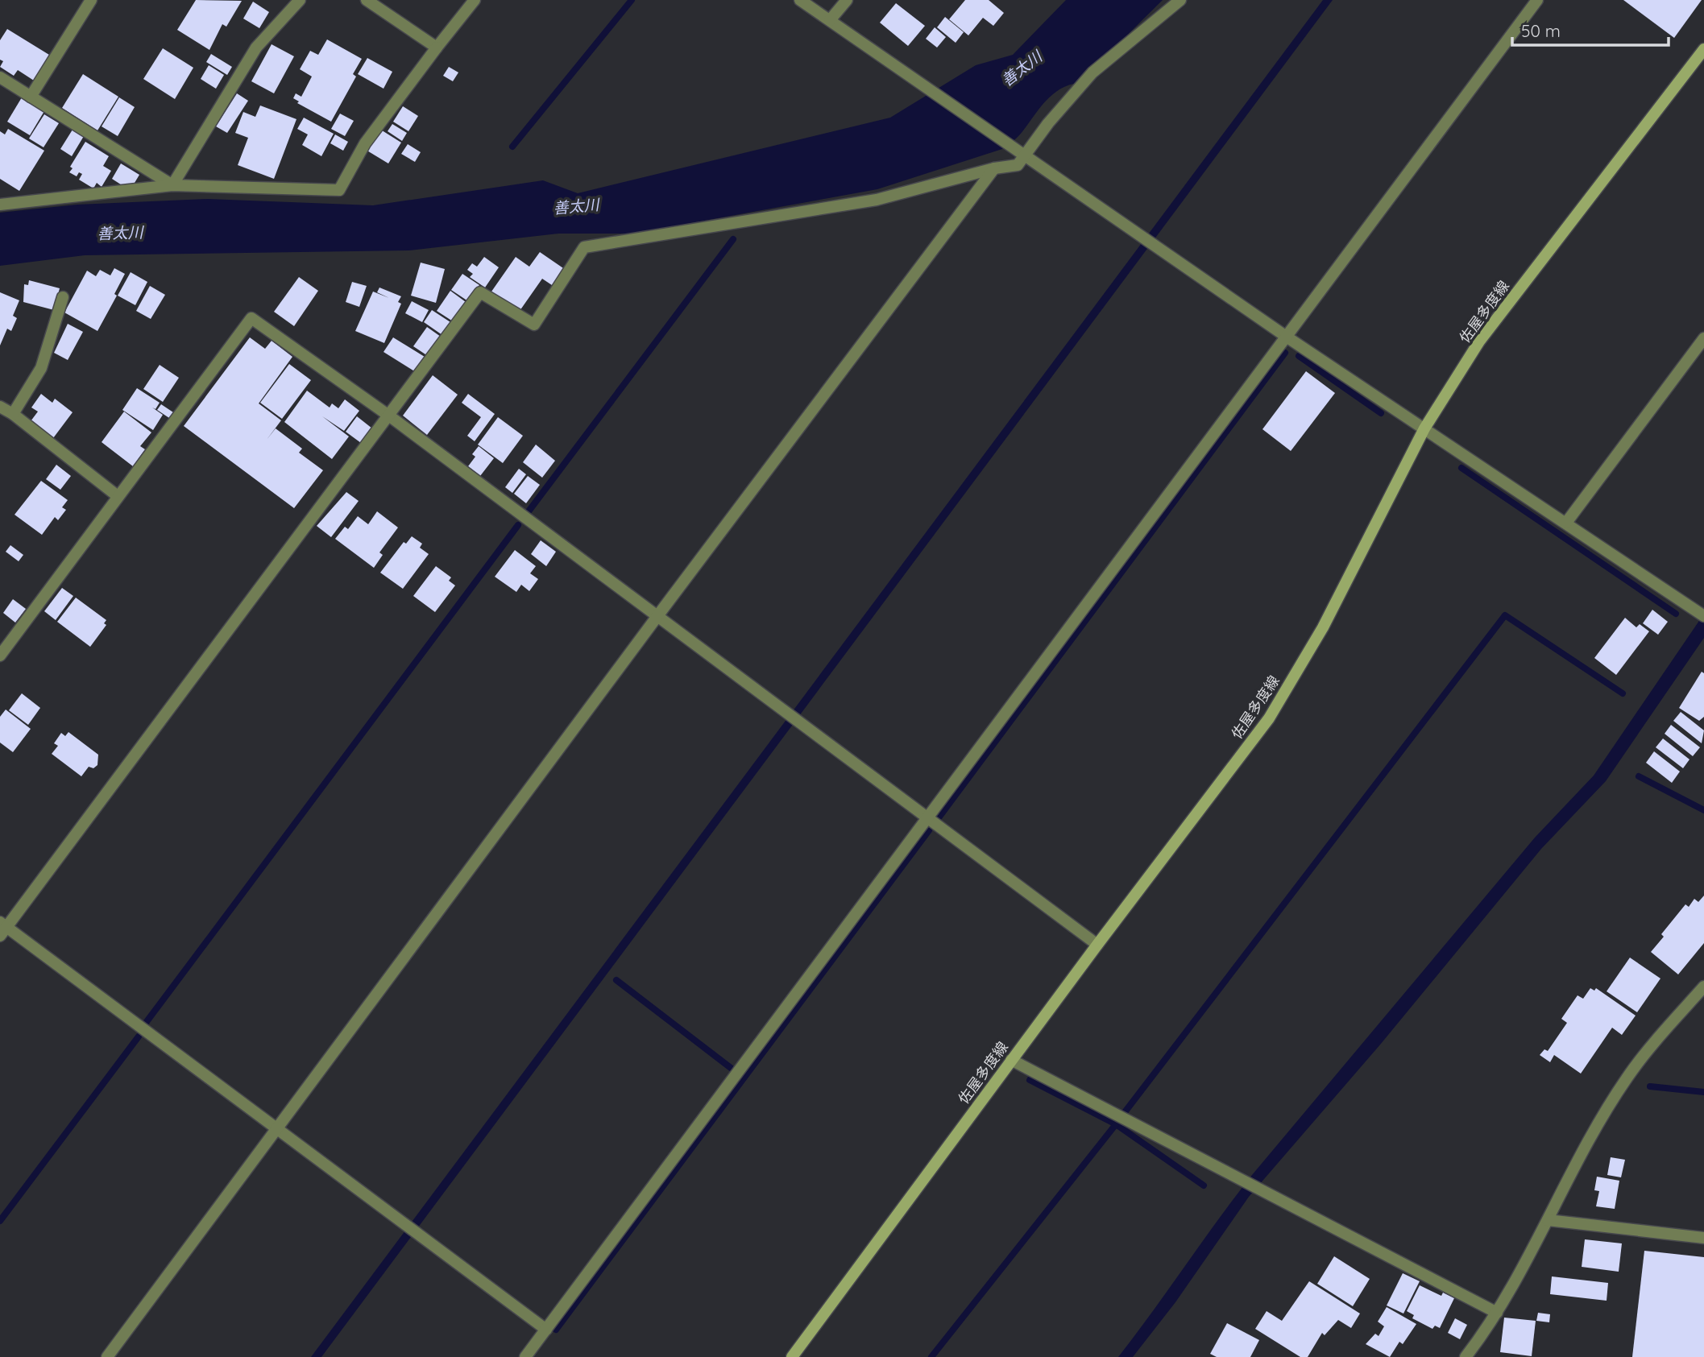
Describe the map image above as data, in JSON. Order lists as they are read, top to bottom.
{
  "streets": {
    "main road": ["佐屋多度線"]
  },
  "water": ["善太川"],
  "scale_bar": "50 m"
}
